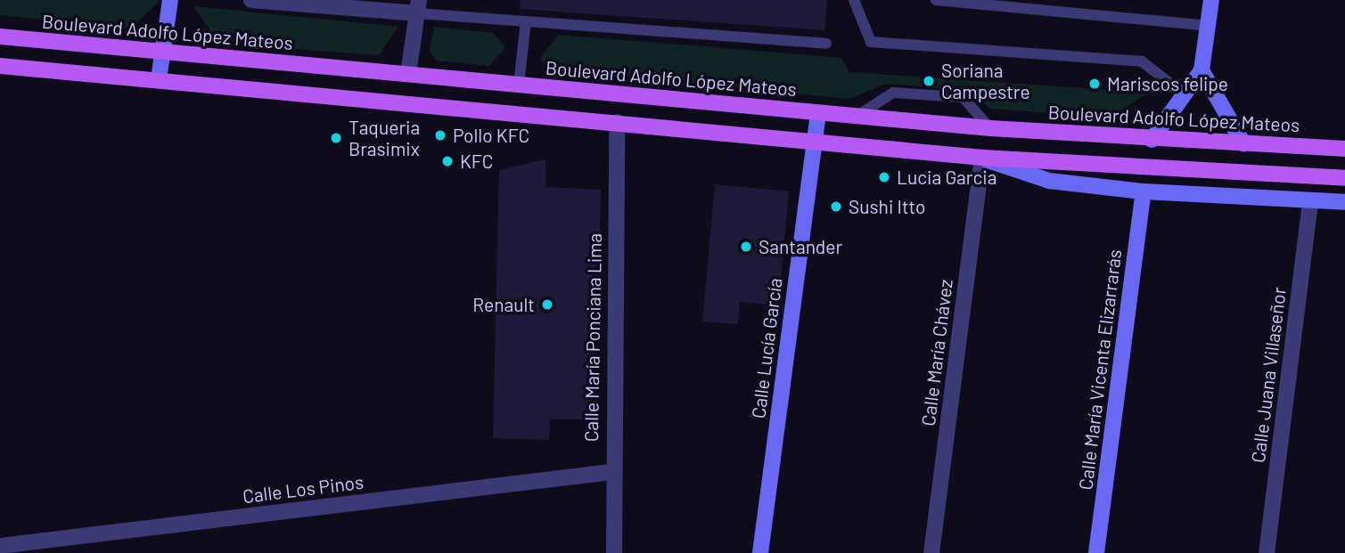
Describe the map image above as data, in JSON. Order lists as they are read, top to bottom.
{
  "streets": {
    "main road": ["Boulevard Adolfo López Mateos"],
    "street": [
      "Calle María Ponciana Lima",
      "Calle Lucía García",
      "Calle María Chávez",
      "Calle María Vicenta Elizarrarás",
      "Calle Juana Villaseñor",
      "Calle Los Pinos"
    ]
  },
  "crossings": [
    ["Boulevard Adolfo López Mateos", "Calle Lucía García"],
    ["Calle María Ponciana Lima", "Calle Los Pinos"]
  ],
  "places": [
    "Soriana Campestre",
    "Mariscos felipe",
    "Pollo KFC",
    "Taqueria Brasimix",
    "KFC",
    "Lucia Garcia",
    "Sushi Itto",
    "Santander",
    "Renault"
  ]
}
